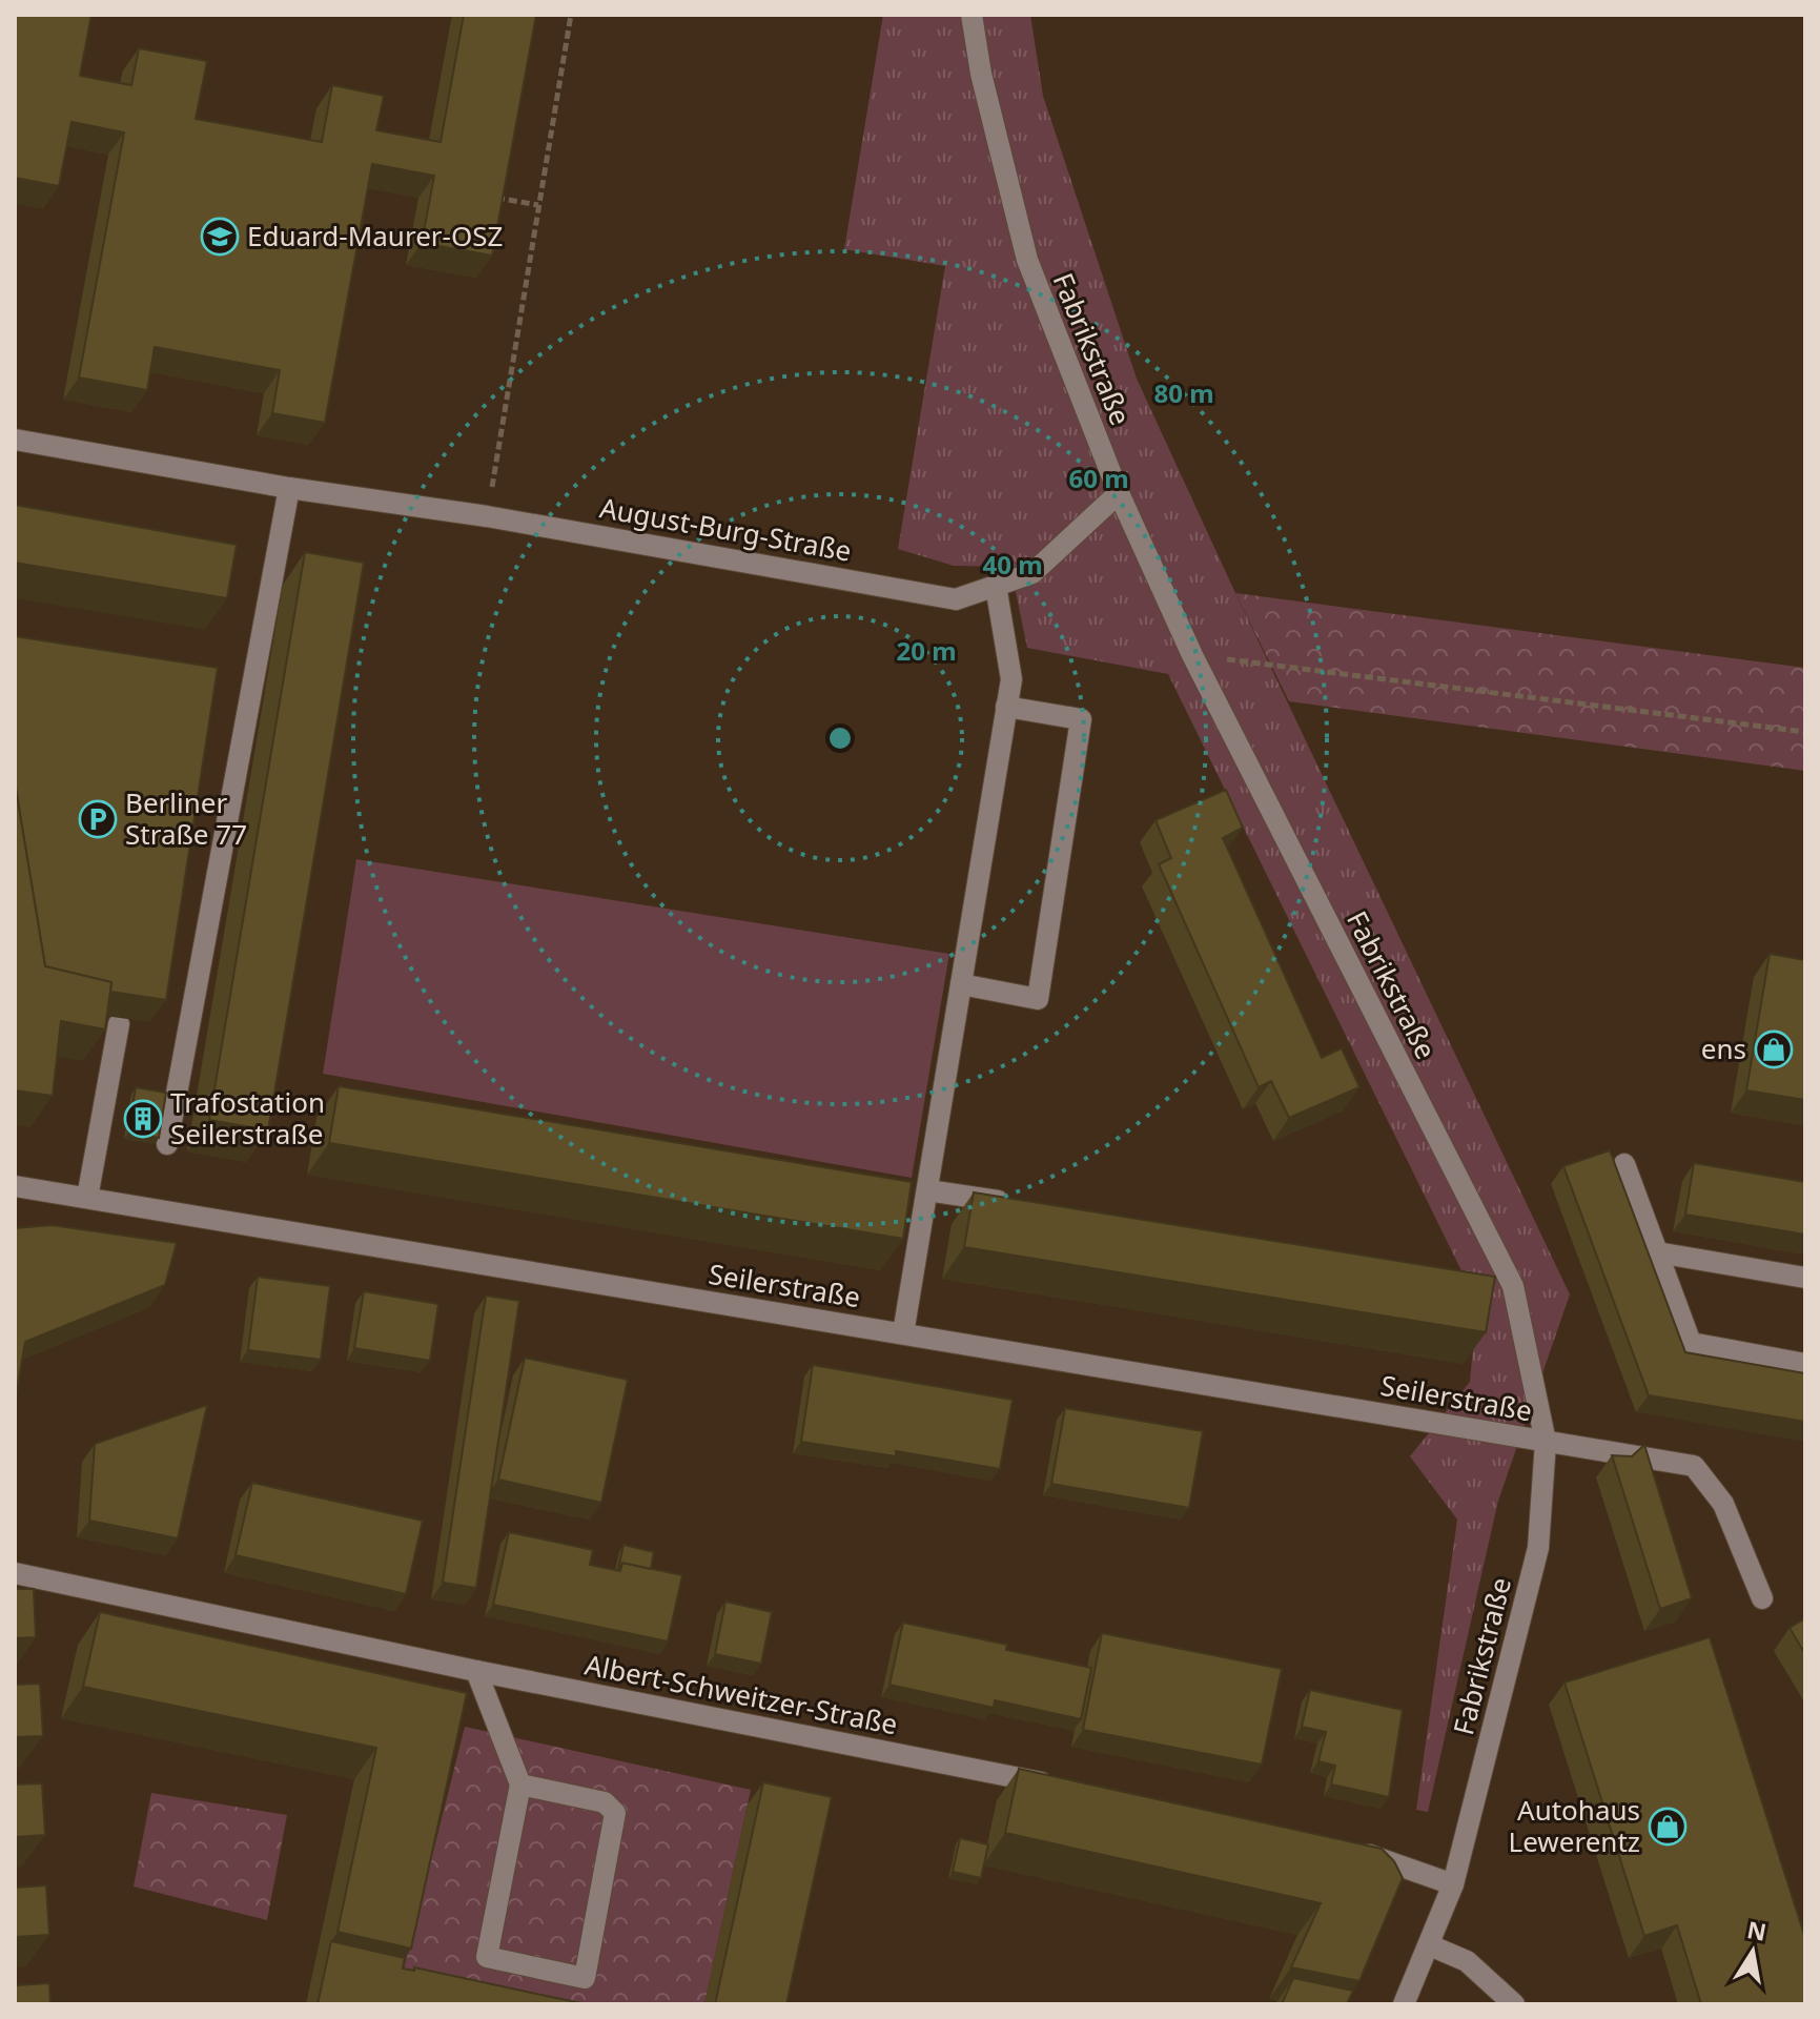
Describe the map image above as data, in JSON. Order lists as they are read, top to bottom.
{
  "streets": {
    "street": [
      "Fabrikstraße",
      "August-Burg-Straße",
      "Seilerstraße",
      "Albert-Schweitzer-Straße"
    ]
  },
  "crossings": [
    ["Fabrikstraße", "August-Burg-Straße"],
    ["Fabrikstraße", "Seilerstraße"]
  ],
  "places": {
    "school or university": ["Eduard-Maurer-OSZ"],
    "parking": ["Berliner Straße 77"],
    "shop": ["ens", "Autohaus Lewerentz"],
    "building": ["Trafostation Seilerstraße"]
  },
  "north": "top",
  "rings": [
    "80 m",
    "60 m",
    "40 m",
    "20 m"
  ]
}
